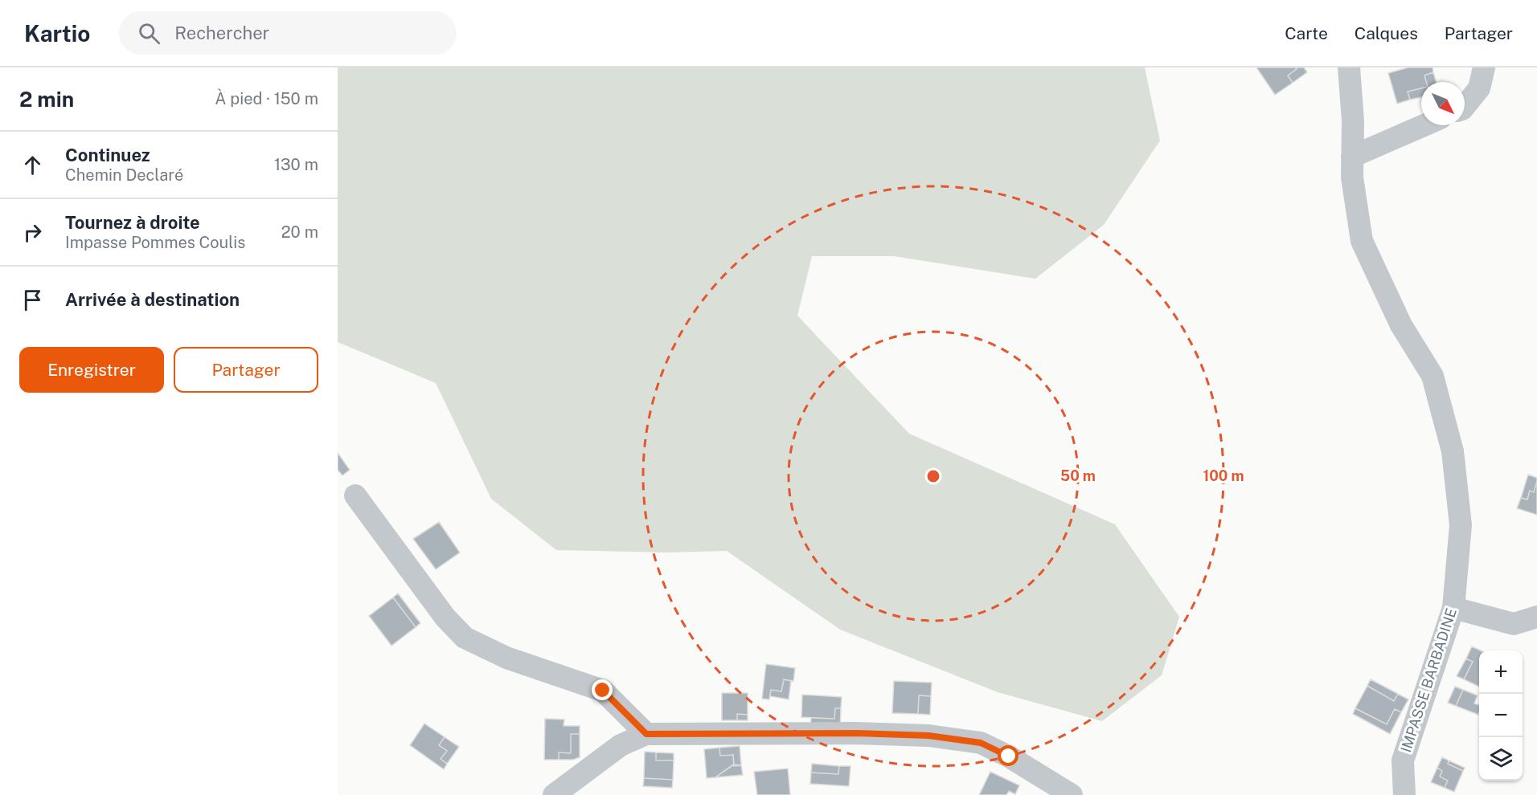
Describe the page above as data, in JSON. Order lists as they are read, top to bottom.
{
  "streets": {
    "street": ["IMPASSE BARBADINE"]
  },
  "north": "bottom right",
  "page": {
    "header": "Kartio",
    "search": "Rechercher",
    "nav": ["Carte", "Calques", "Partager"],
    "heading": ["2 min", "À pied · 150 m"],
    "list": [
      ["Continuez", "Chemin Declaré", "130 m"],
      ["Tournez à droite", "Impasse Pommes Coulis", "20 m"],
      "Arrivée à destination"
    ],
    "buttons": ["Enregistrer", "Partager"],
    "map_buttons": ["+", "−"]
  },
  "rings": ["50 m", "100 m"]
}
